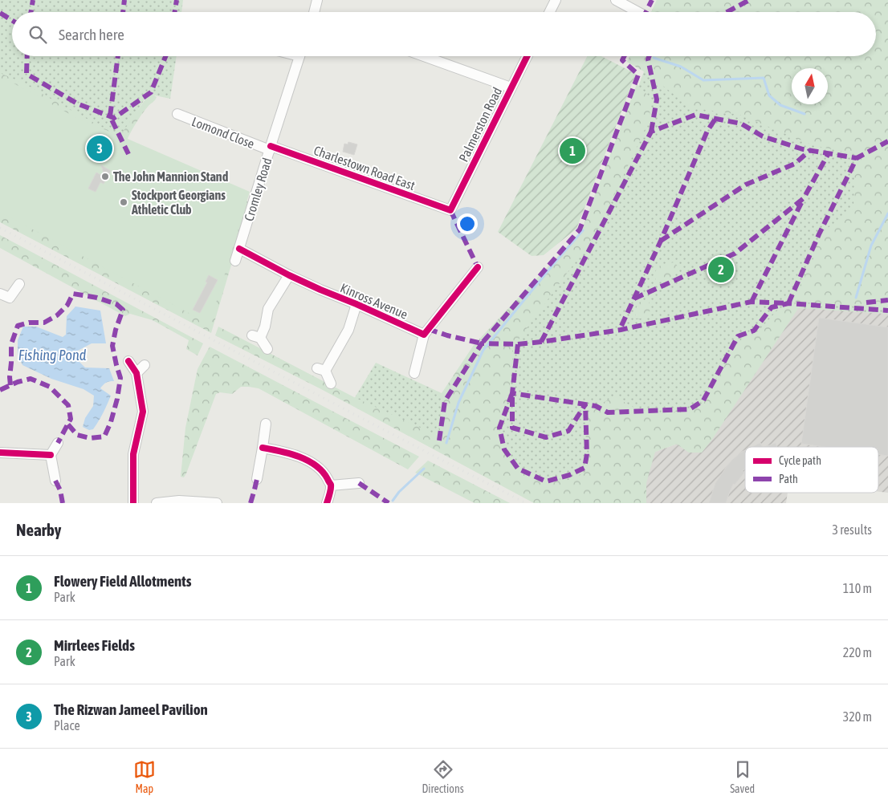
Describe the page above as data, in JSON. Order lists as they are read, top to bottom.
{
  "streets": {
    "street": [
      "Palmerston Road",
      "Lomond Close",
      "Charlestown Road East",
      "Cromley Road",
      "Kinross Avenue"
    ]
  },
  "crossings": [
    ["Palmerston Road", "Charlestown Road East"],
    ["Lomond Close", "Charlestown Road East"],
    ["Lomond Close", "Cromley Road"],
    ["Charlestown Road East", "Cromley Road"],
    ["Cromley Road", "Kinross Avenue"]
  ],
  "water": ["Fishing Pond"],
  "places": ["The John Mannion Stand", "Stockport Georgians Athletic Club"],
  "legend": ["Cycle path", "Path"],
  "north": "top",
  "page": {
    "search": "Search here",
    "pins": ["3", "1", "2"],
    "heading": ["Nearby", "3 results"],
    "list": [
      {
        "mark": "1",
        "name": "Flowery Field Allotments",
        "note": "Park",
        "value": "110 m"
      },
      {
        "mark": "2",
        "name": "Mirrlees Fields",
        "note": "Park",
        "value": "220 m"
      },
      {
        "mark": "3",
        "name": "The Rizwan Jameel Pavilion",
        "note": "Place",
        "value": "320 m"
      }
    ],
    "nav": ["Map", "Directions", "Saved"]
  }
}
